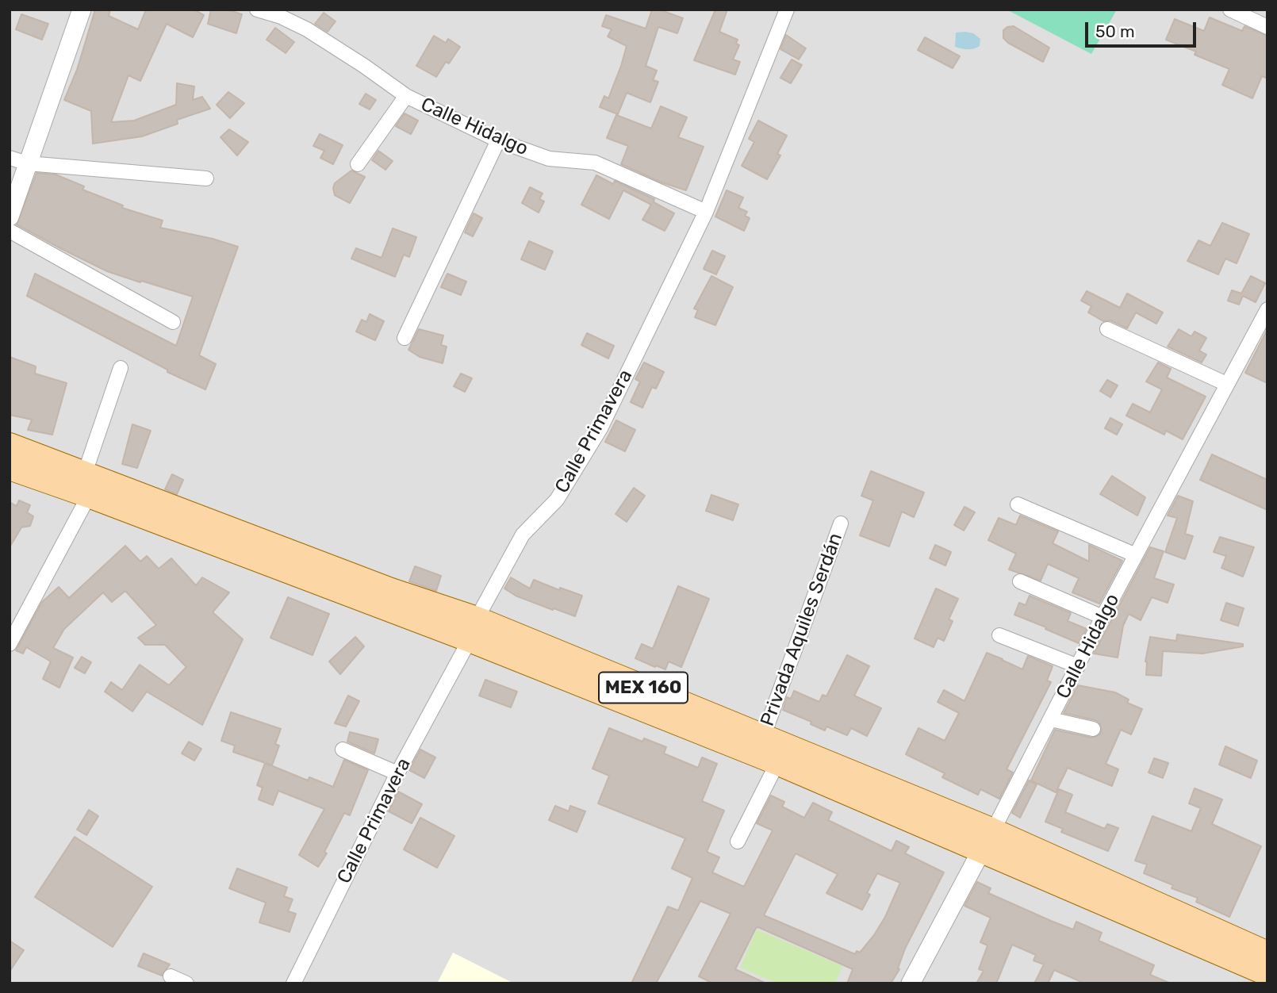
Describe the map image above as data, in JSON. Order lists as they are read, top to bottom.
{
  "streets": {
    "main road": ["MEX 160"],
    "street": ["Calle Hidalgo", "Calle Primavera", "Privada Aquiles Serdán"]
  },
  "crossings": [
    ["Calle Hidalgo", "Calle Primavera"],
    ["Calle Hidalgo", "MEX 160"],
    ["Calle Primavera", "MEX 160"],
    ["Privada Aquiles Serdán", "MEX 160"]
  ],
  "scale_bar": "50 m"
}
